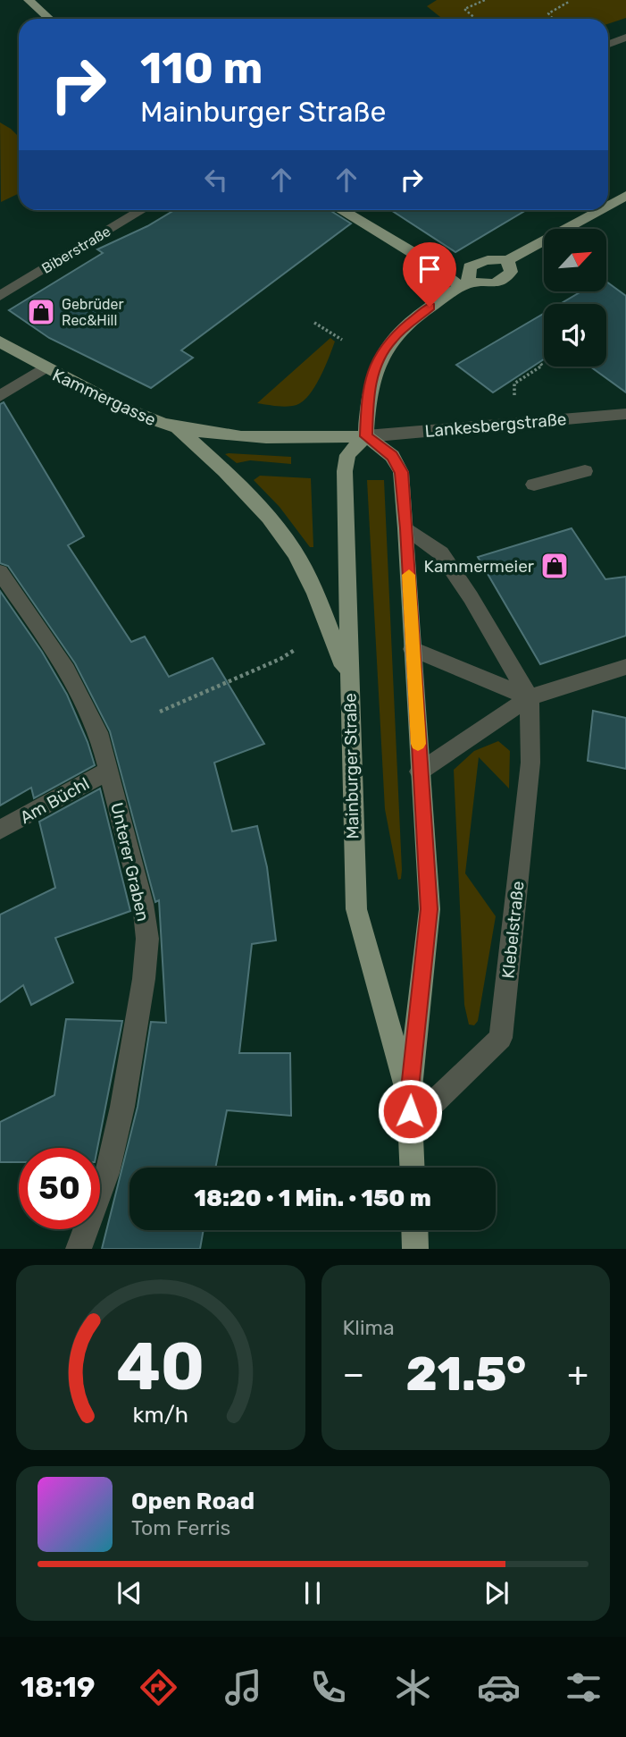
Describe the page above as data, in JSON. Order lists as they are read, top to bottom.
{
  "streets": {
    "main road": ["Kammergasse", "Mainburger Straße"],
    "street": [
      "Biberstraße",
      "Lankesbergstraße",
      "Am Büchl",
      "Unterer Graben",
      "Klebelstraße"
    ]
  },
  "crossings": [
    ["Kammergasse", "Lankesbergstraße"],
    ["Kammergasse", "Mainburger Straße"],
    ["Lankesbergstraße", "Mainburger Straße"],
    ["Mainburger Straße", "Klebelstraße"],
    ["Am Büchl", "Unterer Graben"]
  ],
  "places": {
    "shop": ["Gebrüder Rec&Hill", "Kammermeier"]
  },
  "north": "top right",
  "page": {
    "turn": ["110 m", "Mainburger Straße"],
    "limit": "50",
    "trip": "18:20 · 1 Min. · 150 m",
    "tile": "Klima",
    "heat": ["−", "21.5°", "+"],
    "song": ["Open Road", "Tom Ferris"],
    "tabs": "18:19",
    "gauge": ["40", "km/h"]
  }
}
